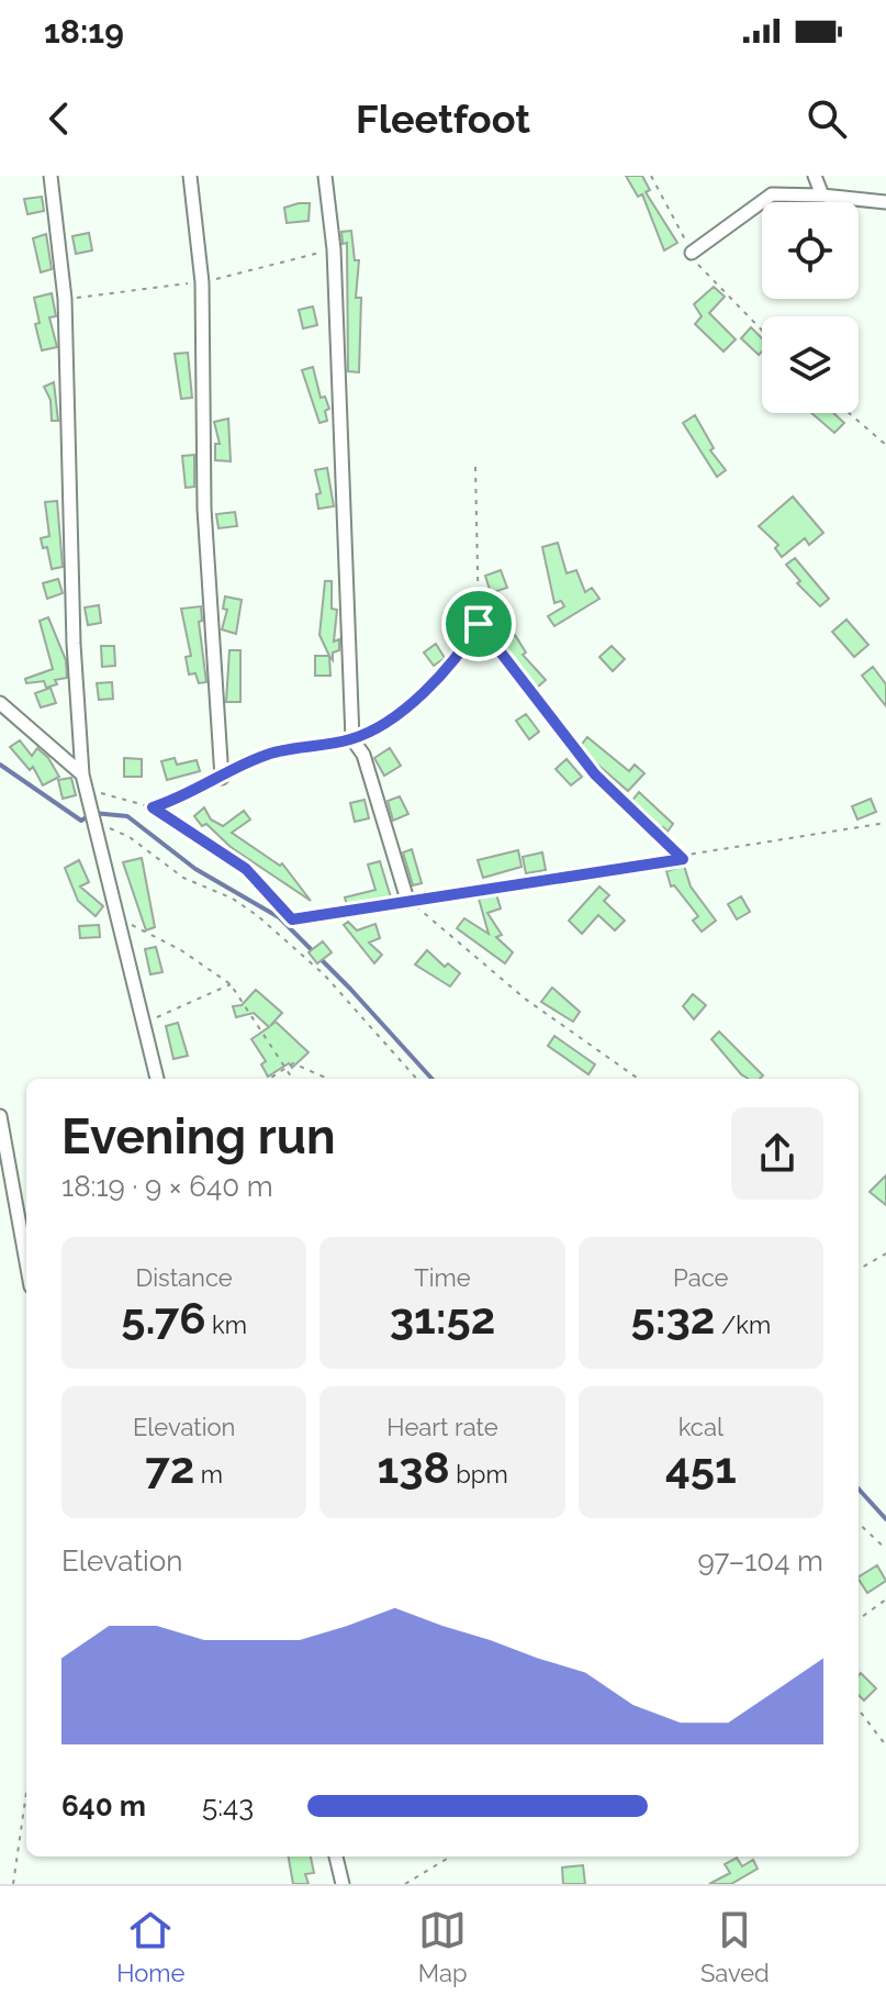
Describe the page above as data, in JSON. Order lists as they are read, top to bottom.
{
  "page": {
    "status": "18:19",
    "header": "Fleetfoot",
    "heading": ["Evening run", "18:19 · 9 × 640 m"],
    "stats": [
      ["Distance", "5.76 km"],
      ["Time", "31:52"],
      ["Pace", "5:32 /km"],
      ["Elevation", "72 m"],
      ["Heart rate", "138 bpm"],
      ["kcal", "451"]
    ],
    "chart": ["Elevation", "97–104 m"],
    "list": [
      {
        "name": "640 m",
        "note": "5:43"
      }
    ],
    "tabs": ["Home", "Map", "Saved"]
  }
}
